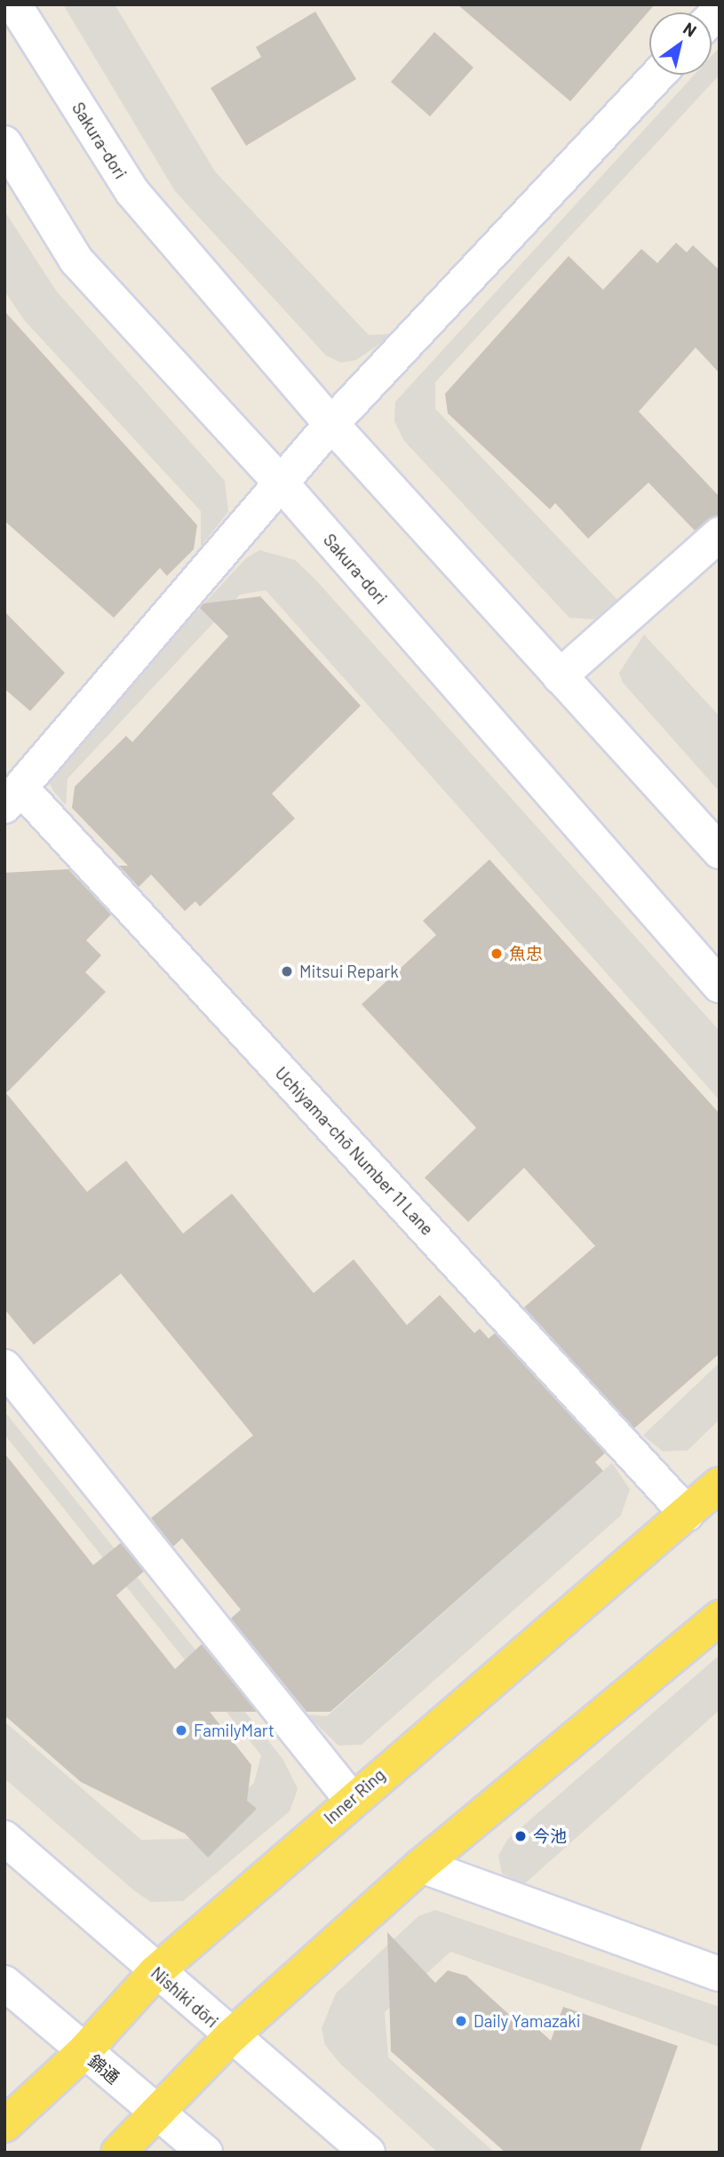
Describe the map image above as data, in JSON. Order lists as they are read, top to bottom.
{
  "streets": {
    "main road": ["Inner Ring"],
    "street": [
      "Sakura-dori",
      "Uchiyama-chō Number 11 Lane",
      "Nishiki dōri",
      "錦通"
    ]
  },
  "crossings": [
    ["Uchiyama-chō Number 11 Lane", "Inner Ring"],
    ["Inner Ring", "Nishiki dōri"],
    ["Inner Ring", "錦通"]
  ],
  "places": [
    "魚忠",
    "Mitsui Repark",
    "FamilyMart",
    "今池",
    "Daily Yamazaki"
  ],
  "north": "top right"
}
